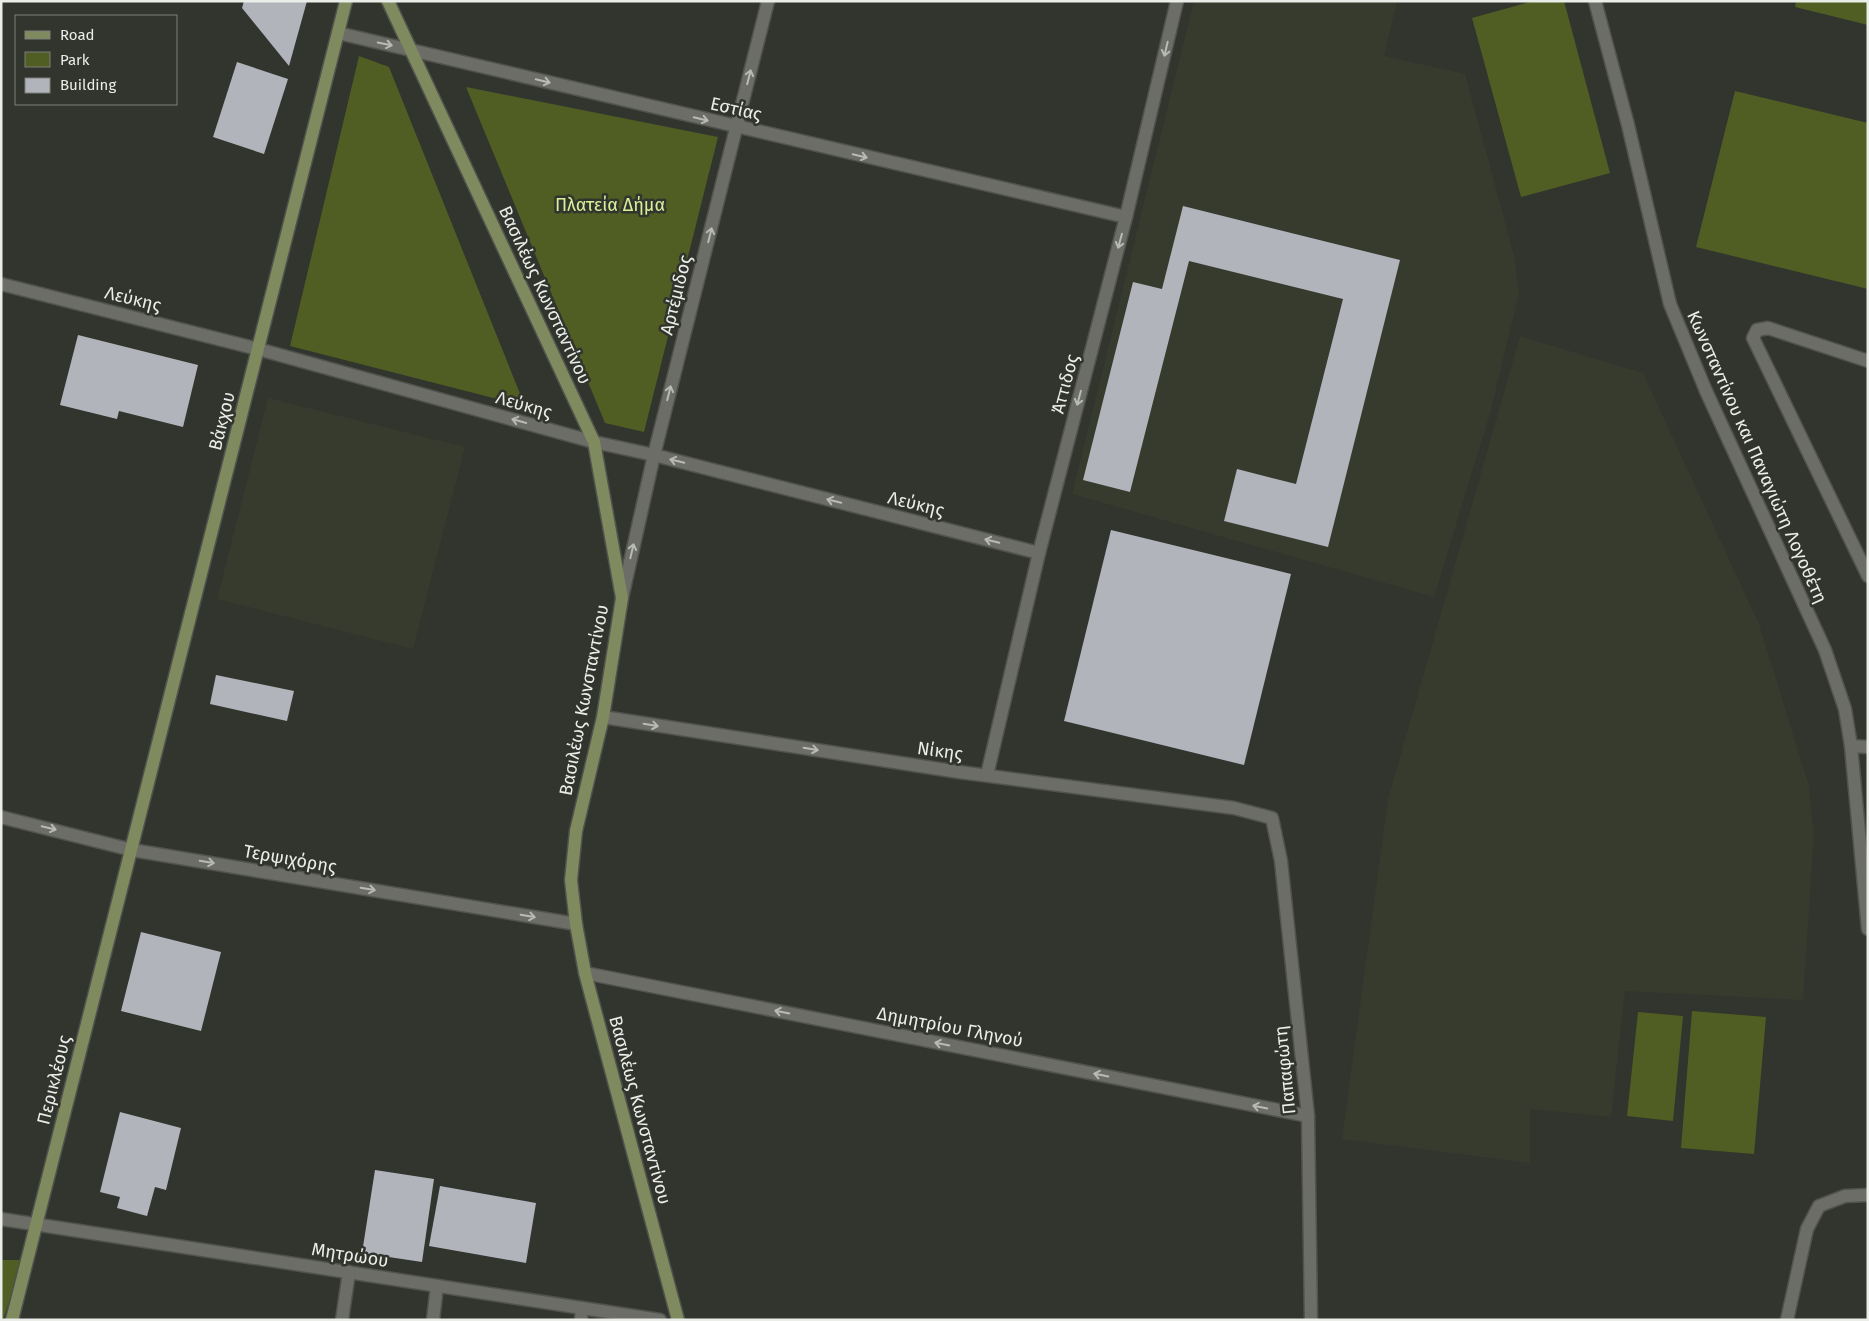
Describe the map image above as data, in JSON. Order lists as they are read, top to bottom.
{
  "streets": {
    "main road": ["Βασιλέως Κωνσταντίνου", "Βάκχου", "Περικλέους"],
    "street": [
      "Εστίας",
      "Αρτέμιδος",
      "Λεύκης",
      "Άττιδος",
      "Κωνσταντίνου και Παναγιώτη Λογοθέτη",
      "Νίκης",
      "Τερψιχόρης",
      "Δημητρίου Γληνού",
      "Παπαφώτη",
      "Μητρώου"
    ]
  },
  "crossings": [
    ["Εστίας", "Βασιλέως Κωνσταντίνου"],
    ["Εστίας", "Αρτέμιδος"],
    ["Εστίας", "Άττιδος"],
    ["Εστίας", "Βάκχου"],
    ["Βασιλέως Κωνσταντίνου", "Αρτέμιδος"],
    ["Βασιλέως Κωνσταντίνου", "Λεύκης"],
    ["Βασιλέως Κωνσταντίνου", "Νίκης"],
    ["Βασιλέως Κωνσταντίνου", "Τερψιχόρης"],
    ["Βασιλέως Κωνσταντίνου", "Δημητρίου Γληνού"],
    ["Αρτέμιδος", "Λεύκης"],
    ["Λεύκης", "Άττιδος"],
    ["Λεύκης", "Βάκχου"],
    ["Άττιδος", "Νίκης"],
    ["Βάκχου", "Τερψιχόρης"],
    ["Βάκχου", "Περικλέους"],
    ["Νίκης", "Παπαφώτη"],
    ["Τερψιχόρης", "Περικλέους"],
    ["Δημητρίου Γληνού", "Παπαφώτη"],
    ["Περικλέους", "Μητρώου"]
  ],
  "one_way": [
    "Εστίας",
    "Αρτέμιδος",
    "Λεύκης",
    "Άττιδος",
    "Νίκης",
    "Τερψιχόρης",
    "Δημητρίου Γληνού"
  ],
  "parks": ["Πλατεία Δήμα"],
  "legend": ["Road", "Park", "Building"]
}
